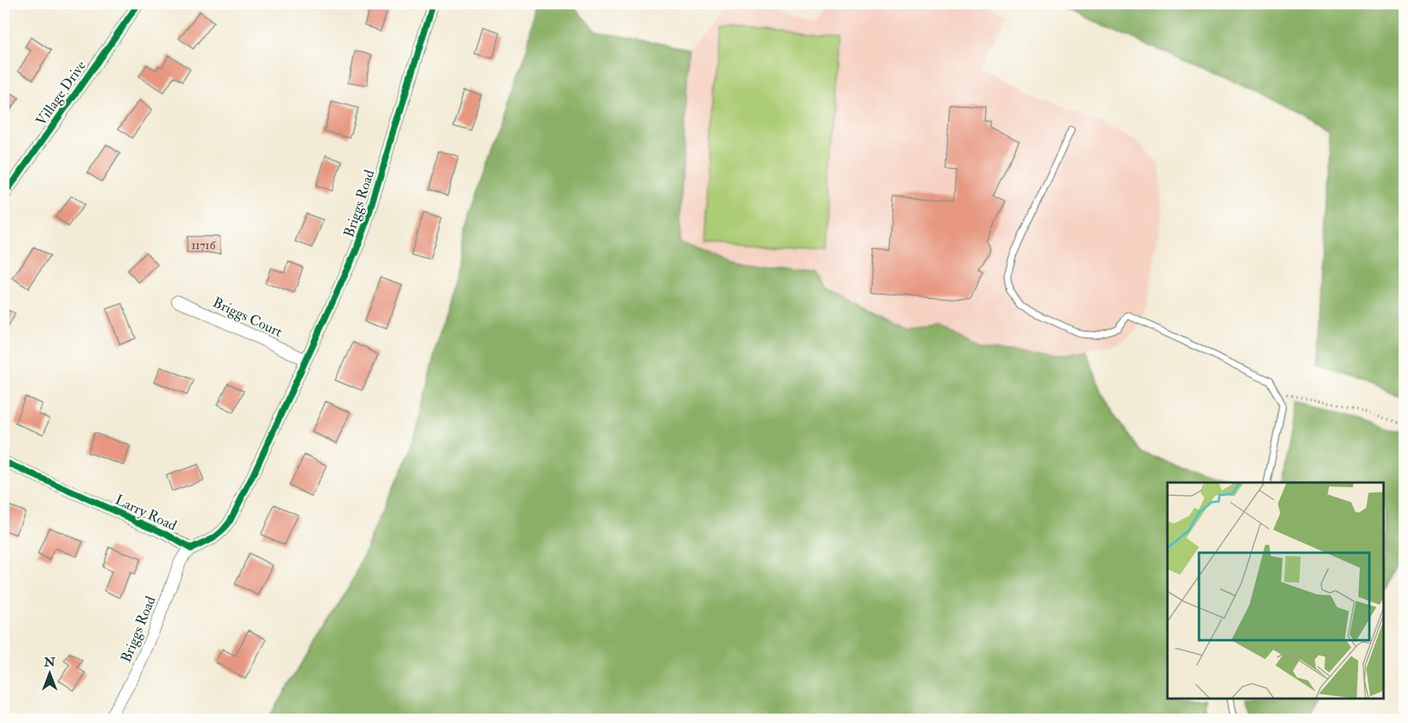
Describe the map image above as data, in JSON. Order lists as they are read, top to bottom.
{
  "streets": {
    "street": [
      "Village Drive",
      "Briggs Road",
      "Briggs Court",
      "Larry Road"
    ]
  },
  "crossings": [
    ["Briggs Road", "Briggs Court"],
    ["Briggs Road", "Larry Road"]
  ],
  "house_numbers": ["11716"],
  "north": "top"
}
